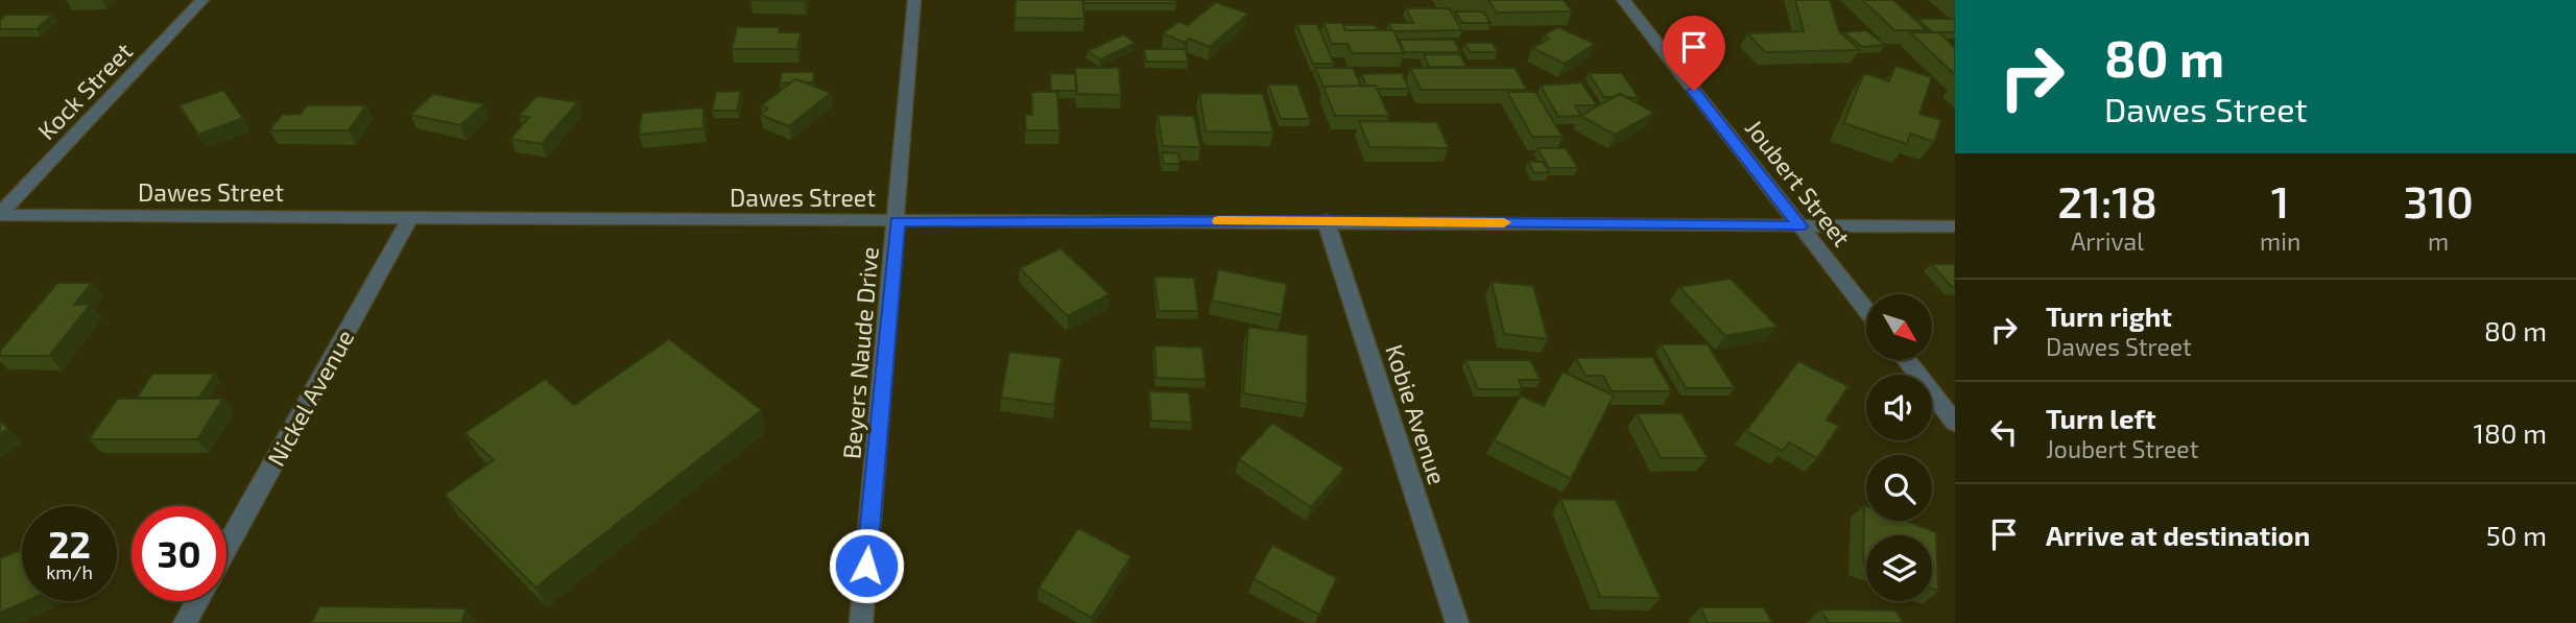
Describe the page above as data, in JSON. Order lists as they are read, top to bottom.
{
  "streets": {
    "street": [
      "Kock Street",
      "Joubert Street",
      "Dawes Street",
      "Beyers Naude Drive",
      "Nickel Avenue",
      "Kobie Avenue"
    ]
  },
  "crossings": [
    ["Kock Street", "Dawes Street"],
    ["Joubert Street", "Dawes Street"],
    ["Dawes Street", "Beyers Naude Drive"],
    ["Dawes Street", "Nickel Avenue"],
    ["Dawes Street", "Kobie Avenue"]
  ],
  "north": "bottom right",
  "page": {
    "turn": ["80 m", "Dawes Street"],
    "eta": [
      "21:18",
      "Arrival",
      "1",
      "min",
      "310",
      "m"
    ],
    "list": [
      {
        "name": "Turn right",
        "note": "Dawes Street",
        "value": "80 m"
      },
      {
        "name": "Turn left",
        "note": "Joubert Street",
        "value": "180 m"
      },
      {
        "name": "Arrive at destination",
        "value": "50 m"
      }
    ],
    "speed": "22 km/h",
    "limit": "30"
  }
}
